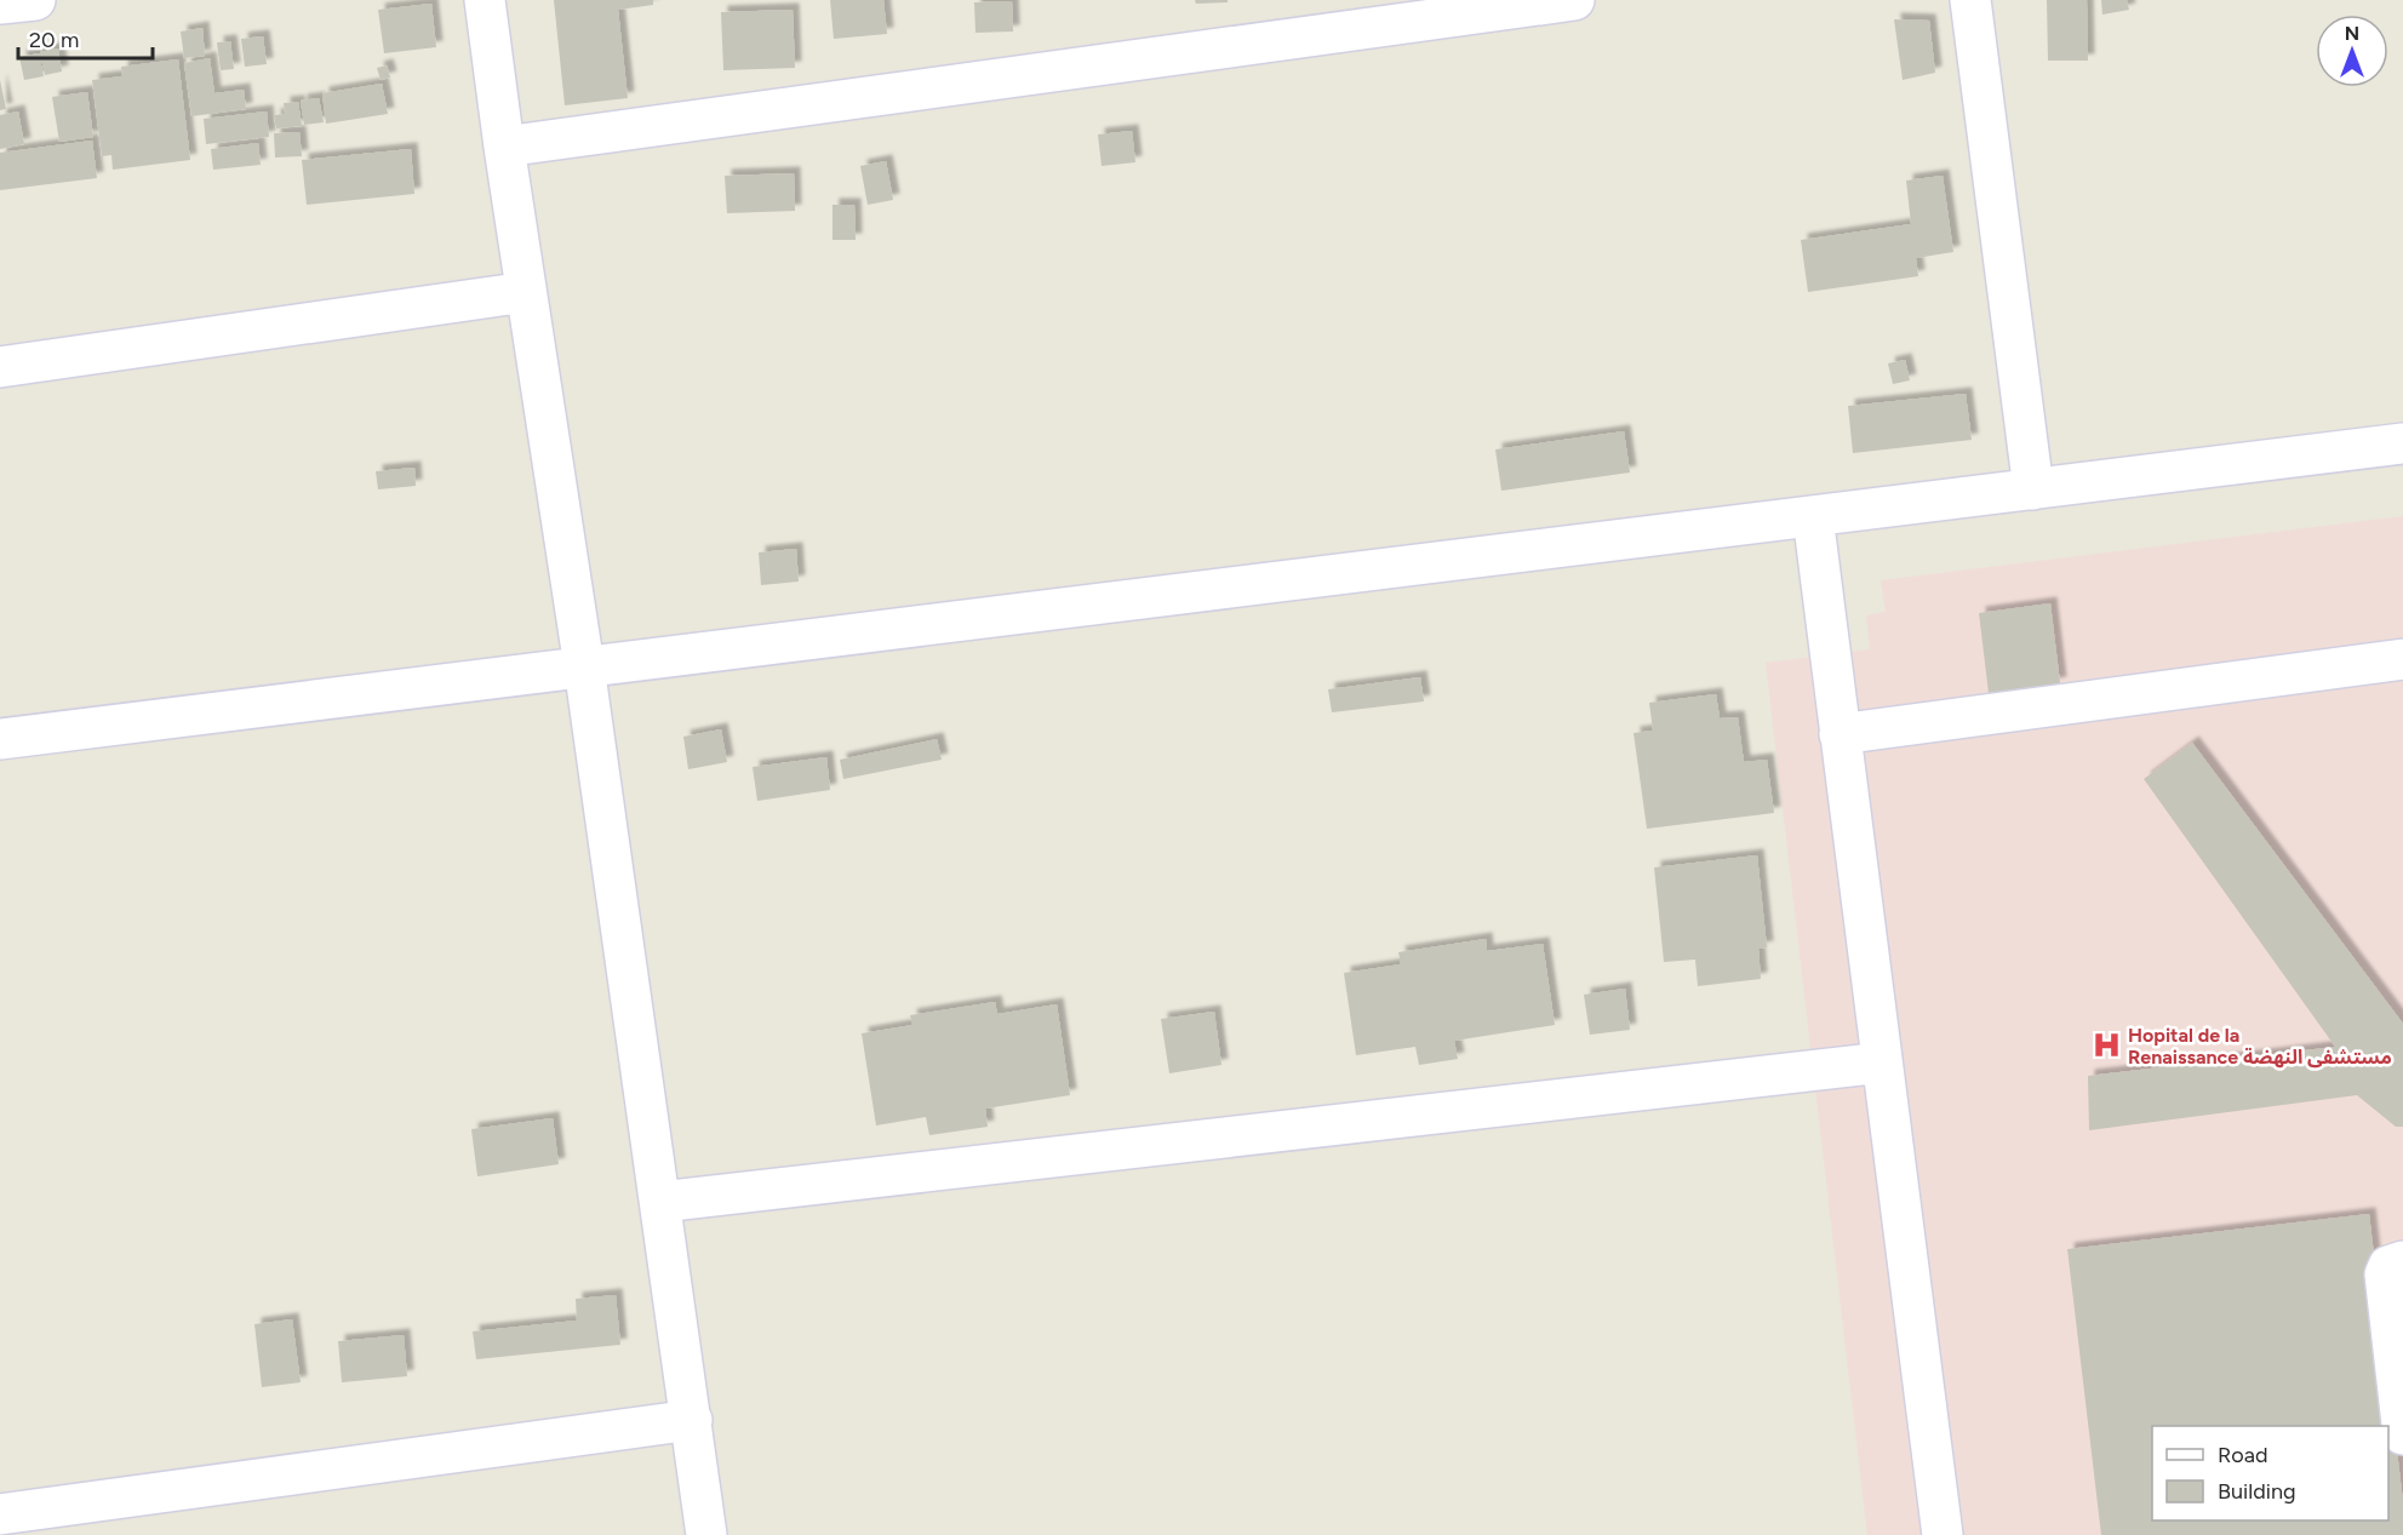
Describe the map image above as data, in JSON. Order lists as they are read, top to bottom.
{
  "places": {
    "hospital": ["Hopital de la Renaissance مستشفى النهضة"]
  },
  "legend": ["Road", "Building"],
  "scale_bar": "20 m",
  "north": "top"
}
